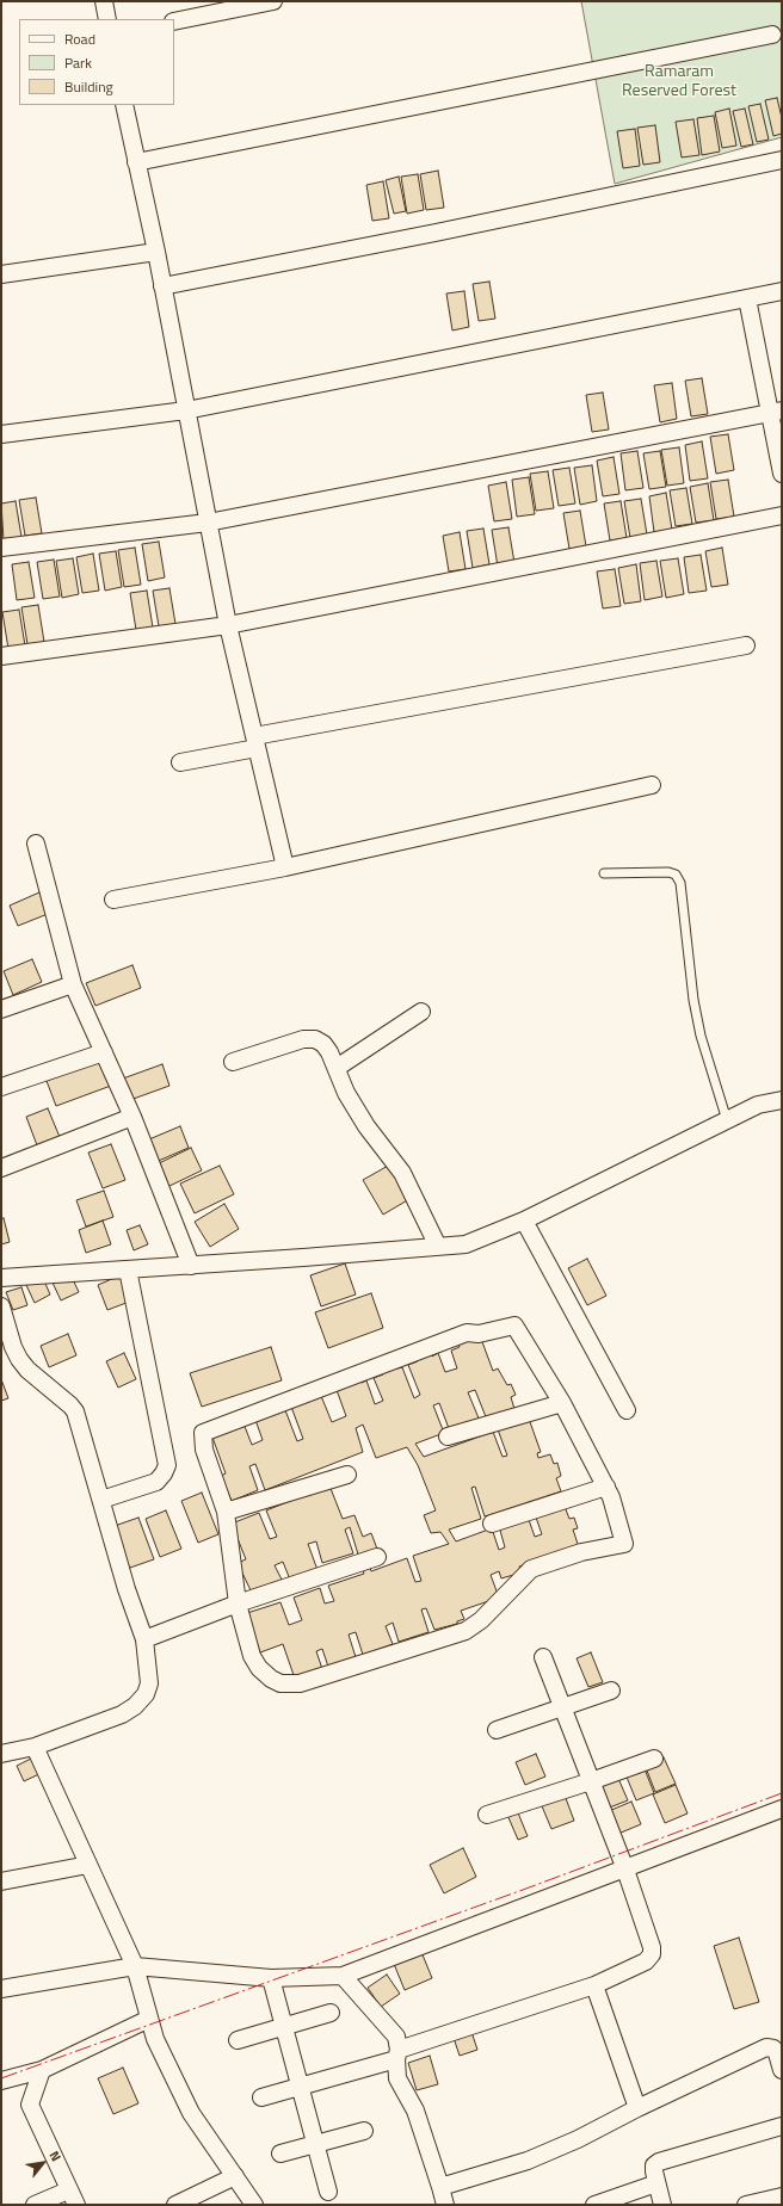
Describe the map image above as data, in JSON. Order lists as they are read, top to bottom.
{
  "parks": ["Ramaram Reserved Forest"],
  "legend": ["Road", "Park", "Building"],
  "north": "top right"
}
